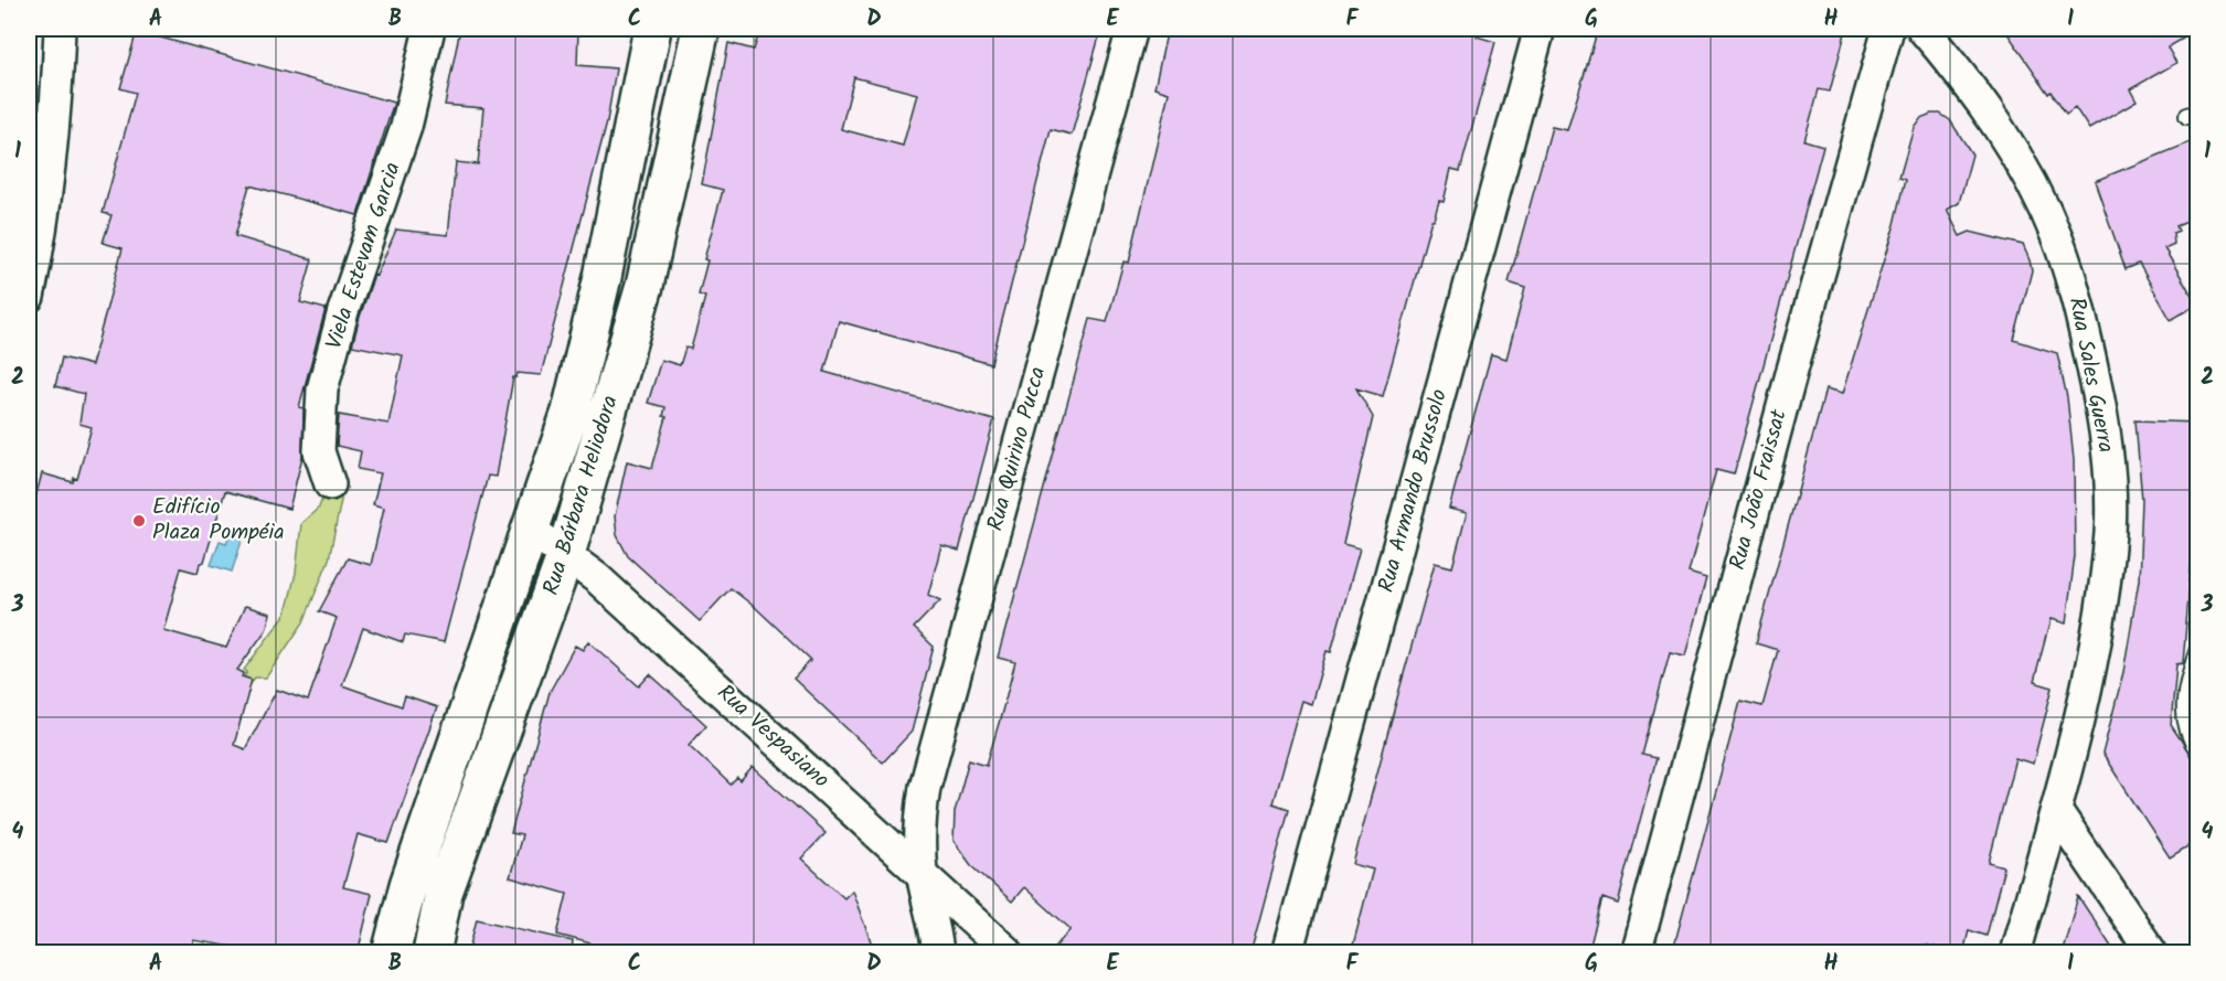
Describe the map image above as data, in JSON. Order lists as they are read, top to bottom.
{
  "streets": {
    "street": [
      "Viela Estevam Garcia",
      "Rua Sales Guerra",
      "Rua Quirino Pucca",
      "Rua João Fraissat",
      "Rua Armando Brussolo",
      "Rua Bárbara Heliodora",
      "Rua Vespasiano"
    ]
  },
  "crossings": [
    ["Rua Quirino Pucca", "Rua Vespasiano"],
    ["Rua Bárbara Heliodora", "Rua Vespasiano"]
  ],
  "places": ["Edifício Plaza Pompéia"],
  "grid": {
    "columns": [
      "A",
      "B",
      "C",
      "D",
      "E",
      "F",
      "G",
      "H",
      "I"
    ],
    "rows": [
      "1",
      "2",
      "3",
      "4"
    ]
  }
}
